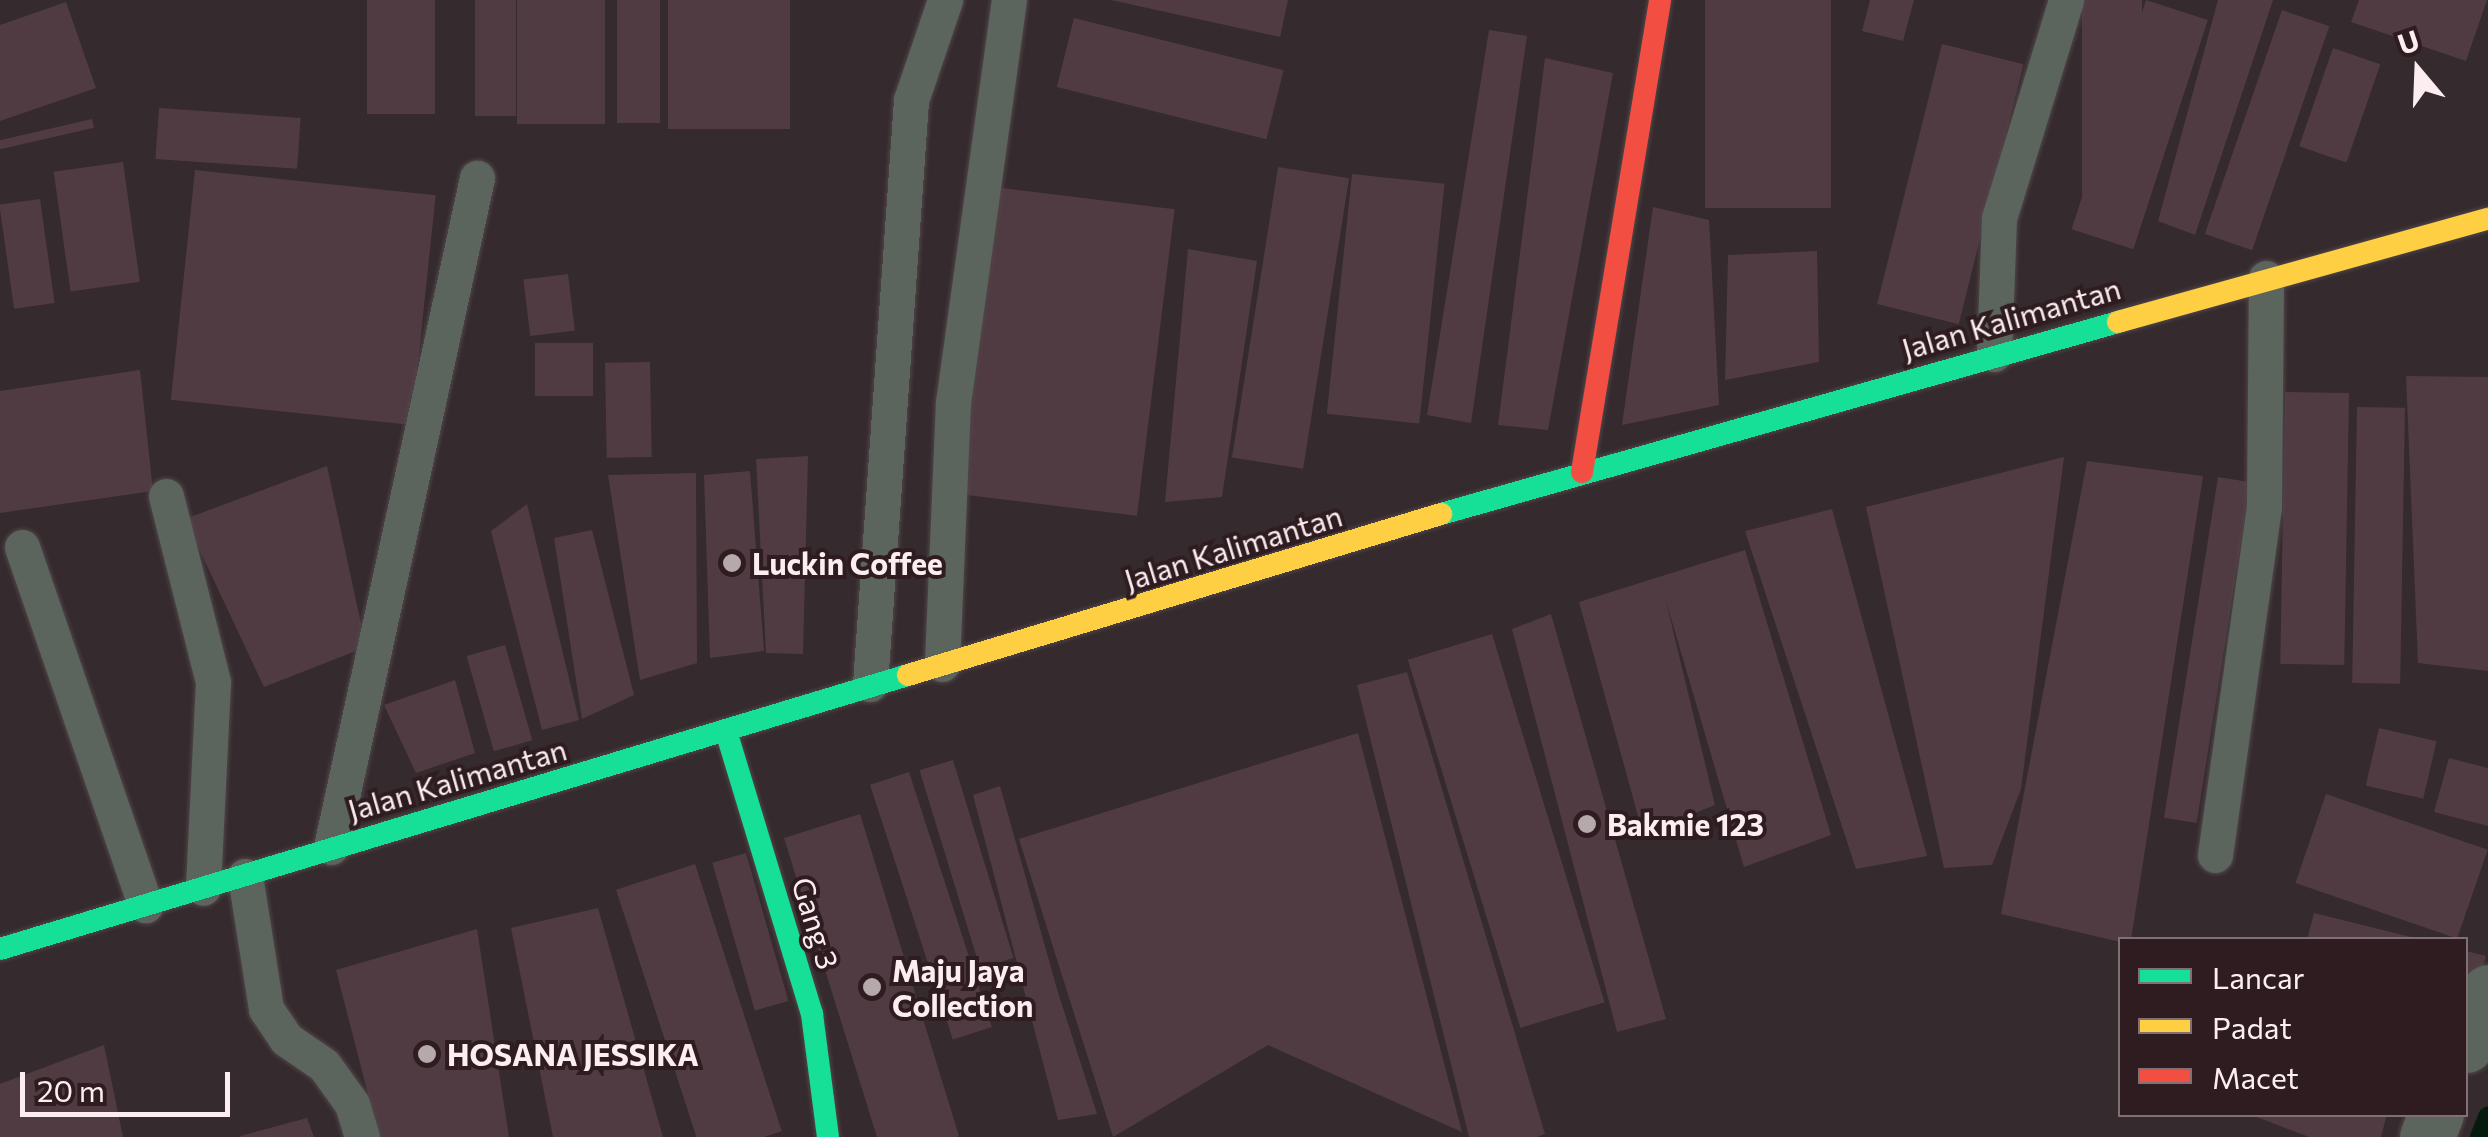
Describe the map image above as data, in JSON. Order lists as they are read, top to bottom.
{
  "streets": {
    "main road": ["Jalan Kalimantan", "Gang 3"]
  },
  "crossings": [
    ["Jalan Kalimantan", "Gang 3"]
  ],
  "places": [
    "Luckin Coffee",
    "Bakmie 123",
    "Maju Jaya Collection",
    "HOSANA JESSIKA"
  ],
  "legend": ["Lancar", "Padat", "Macet"],
  "scale_bar": "20 m",
  "north": "top"
}
